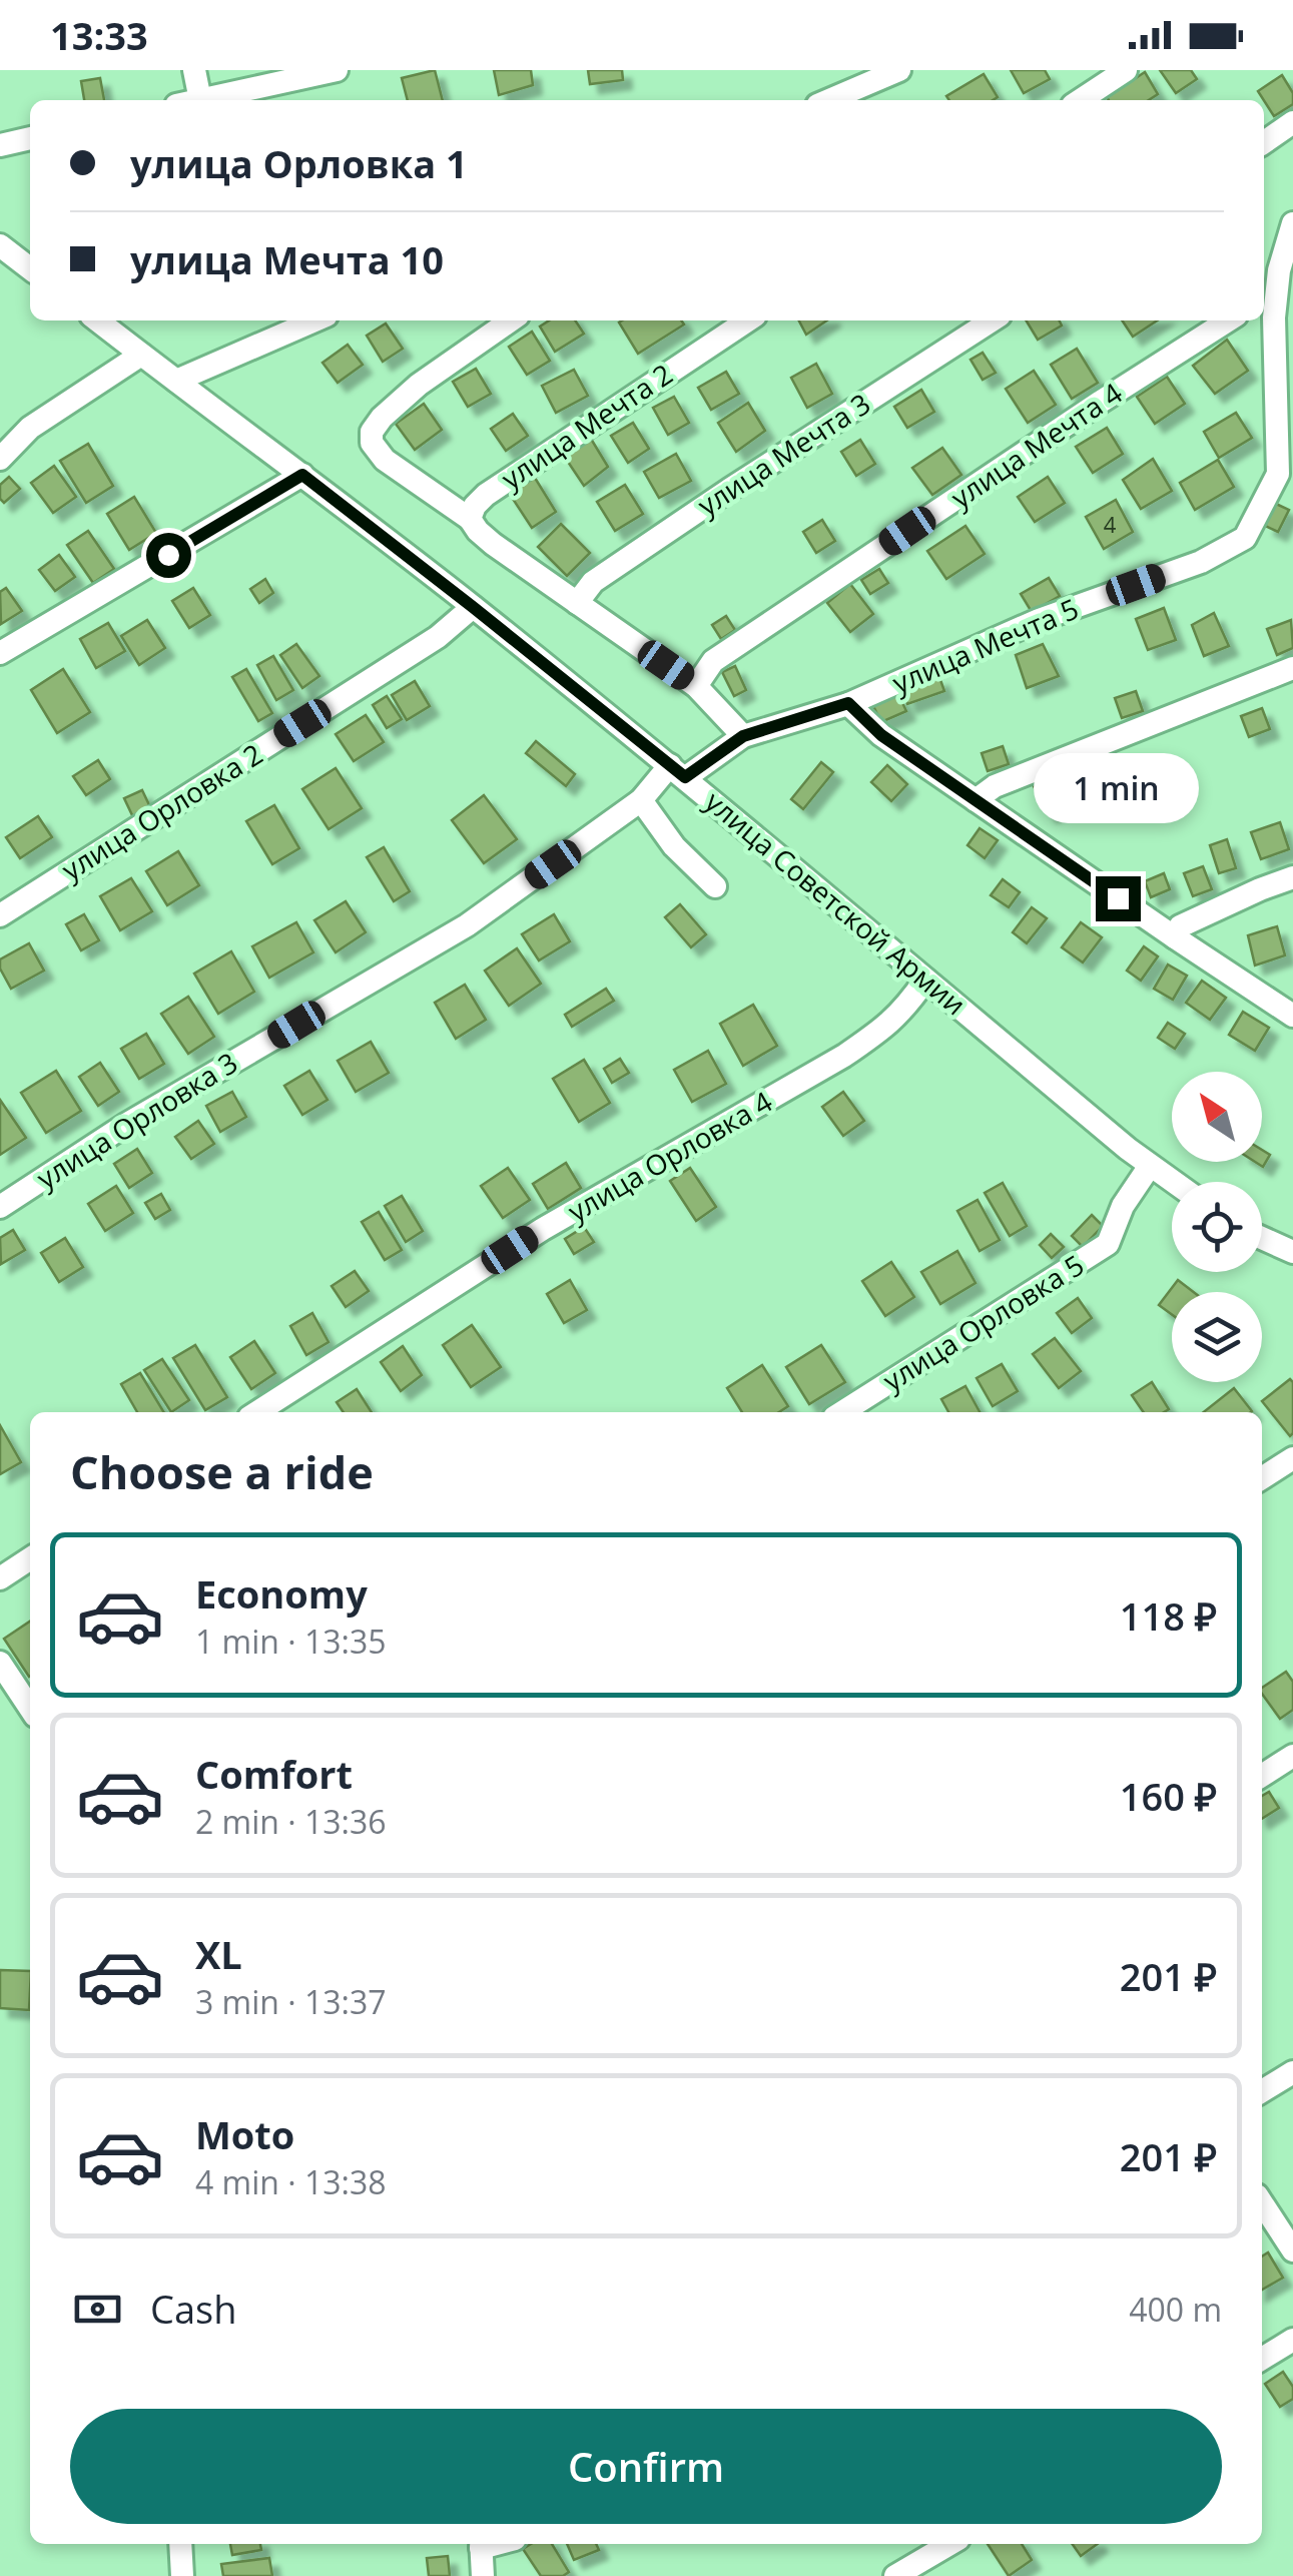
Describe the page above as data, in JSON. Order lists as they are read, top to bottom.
{
  "streets": {
    "street": [
      "улица Мечта 2",
      "улица Мечта 4",
      "улица Мечта 3",
      "улица Мечта 5",
      "улица Орловка 2",
      "улица Советской Армии",
      "улица Орловка 3",
      "улица Орловка 4",
      "улица Орловка 5"
    ]
  },
  "crossings": [
    ["улица Мечта 5", "улица Советской Армии"],
    ["улица Мечта 5", "улица Орловка 3"],
    ["улица Орловка 2", "улица Советской Армии"],
    ["улица Советской Армии", "улица Орловка 3"],
    ["улица Советской Армии", "улица Орловка 4"],
    ["улица Советской Армии", "улица Орловка 5"]
  ],
  "house_numbers": ["4"],
  "north": "top left",
  "page": {
    "status": "13:33",
    "banner": ["улица Орловка 1", "улица Мечта 10"],
    "bubble": "1 min",
    "heading": "Choose a ride",
    "list": [
      {
        "name": "Economy",
        "note": "1 min · 13:35",
        "value": "118 ₽"
      },
      {
        "name": "Comfort",
        "note": "2 min · 13:36",
        "value": "160 ₽"
      },
      {
        "name": "XL",
        "note": "3 min · 13:37",
        "value": "201 ₽"
      },
      {
        "name": "Moto",
        "note": "4 min · 13:38",
        "value": "201 ₽"
      }
    ],
    "pay": ["Cash", "400 m"],
    "buttons": "Confirm"
  }
}
